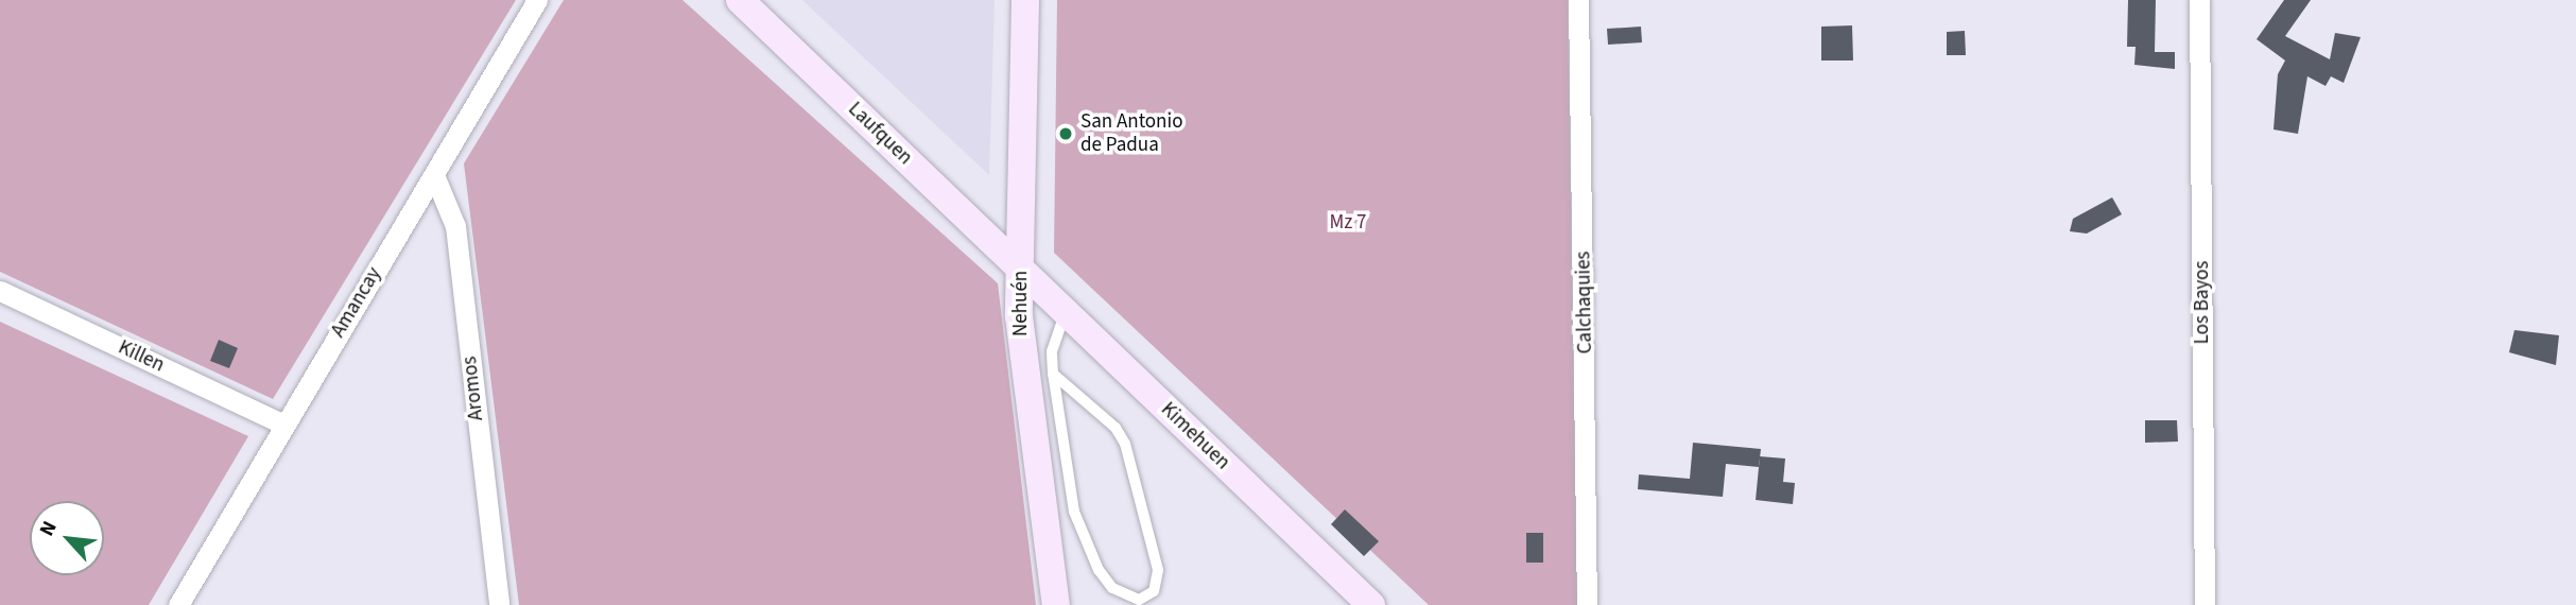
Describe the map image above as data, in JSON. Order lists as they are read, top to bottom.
{
  "streets": {
    "street": [
      "Laufquen",
      "Amancay",
      "Calchaquies",
      "Los Bayos",
      "Nehuén",
      "Killen",
      "Aromos",
      "Kimehuen"
    ]
  },
  "crossings": [
    ["Laufquen", "Nehuén"],
    ["Laufquen", "Kimehuen"],
    ["Amancay", "Killen"],
    ["Amancay", "Aromos"],
    ["Nehuén", "Kimehuen"]
  ],
  "parks": ["Mz 7"],
  "places": ["San Antonio de Padua"],
  "north": "top left"
}
